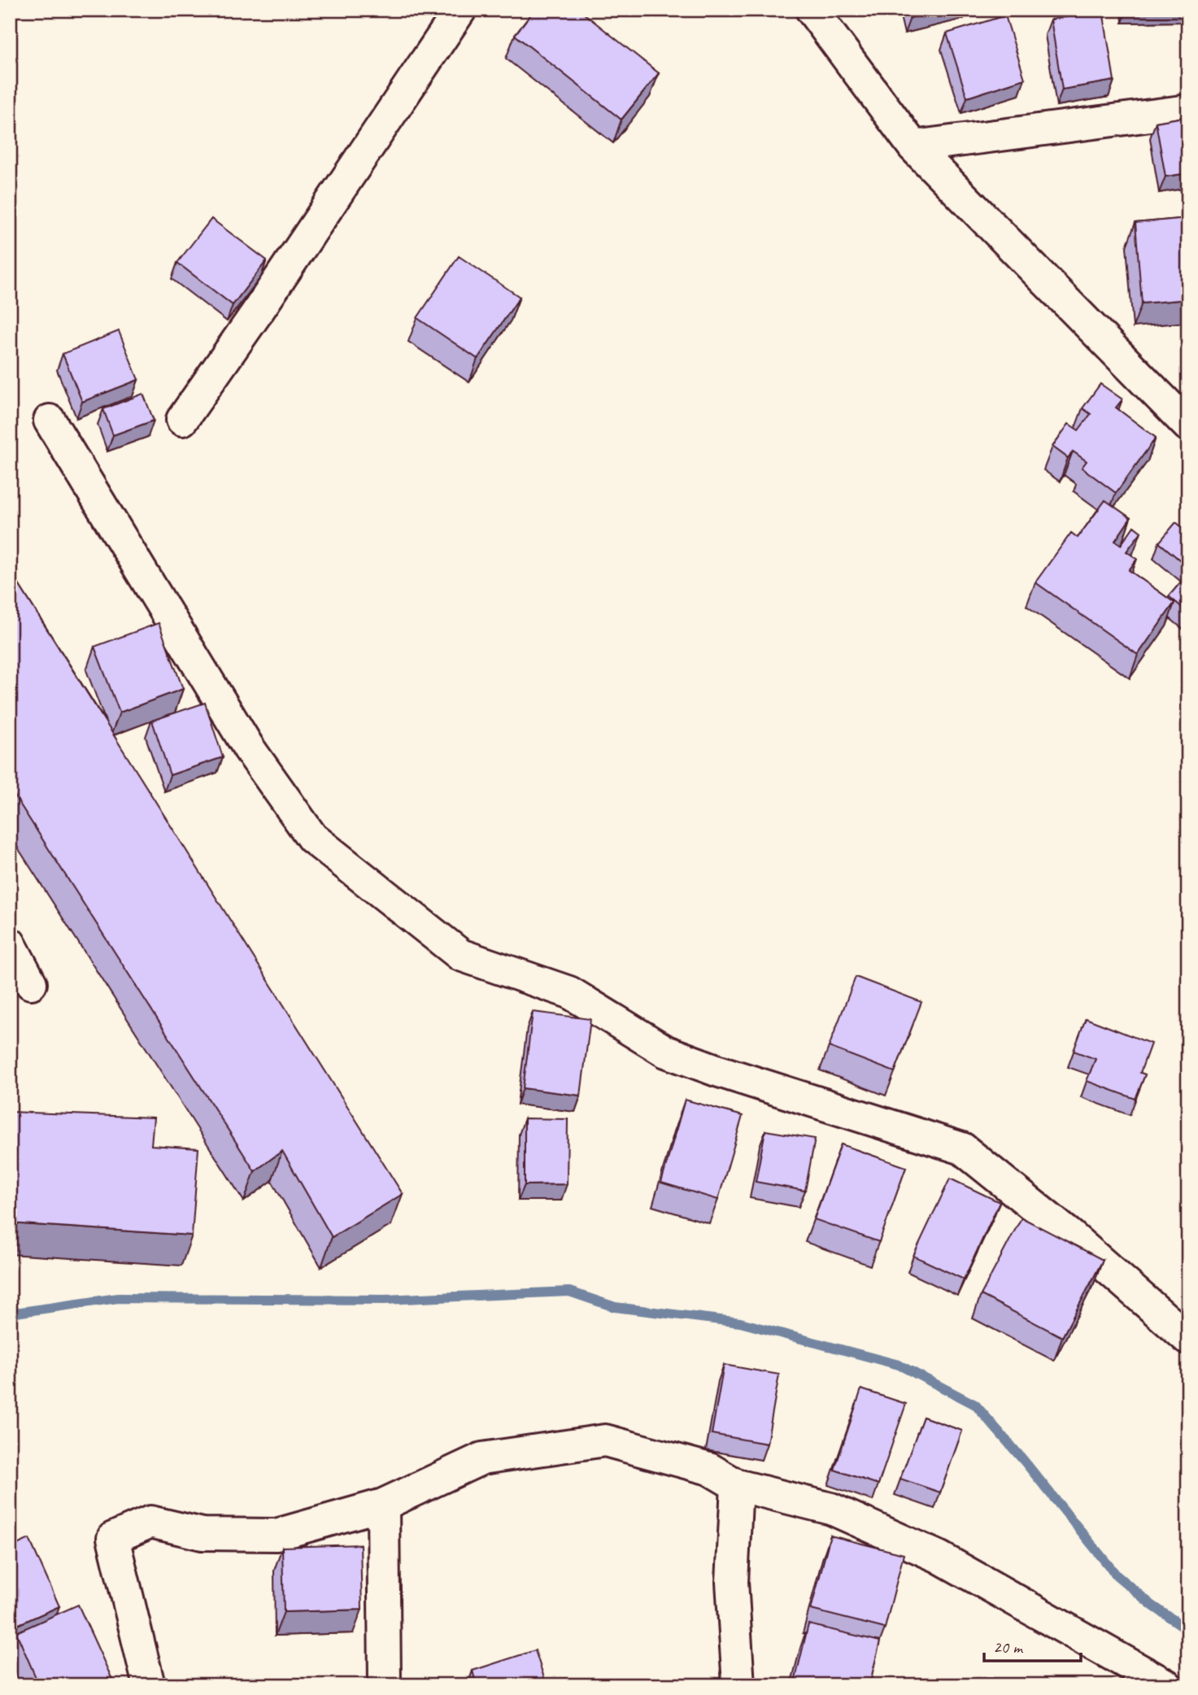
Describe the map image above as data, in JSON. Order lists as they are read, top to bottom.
{
  "scale_bar": "20 m"
}
